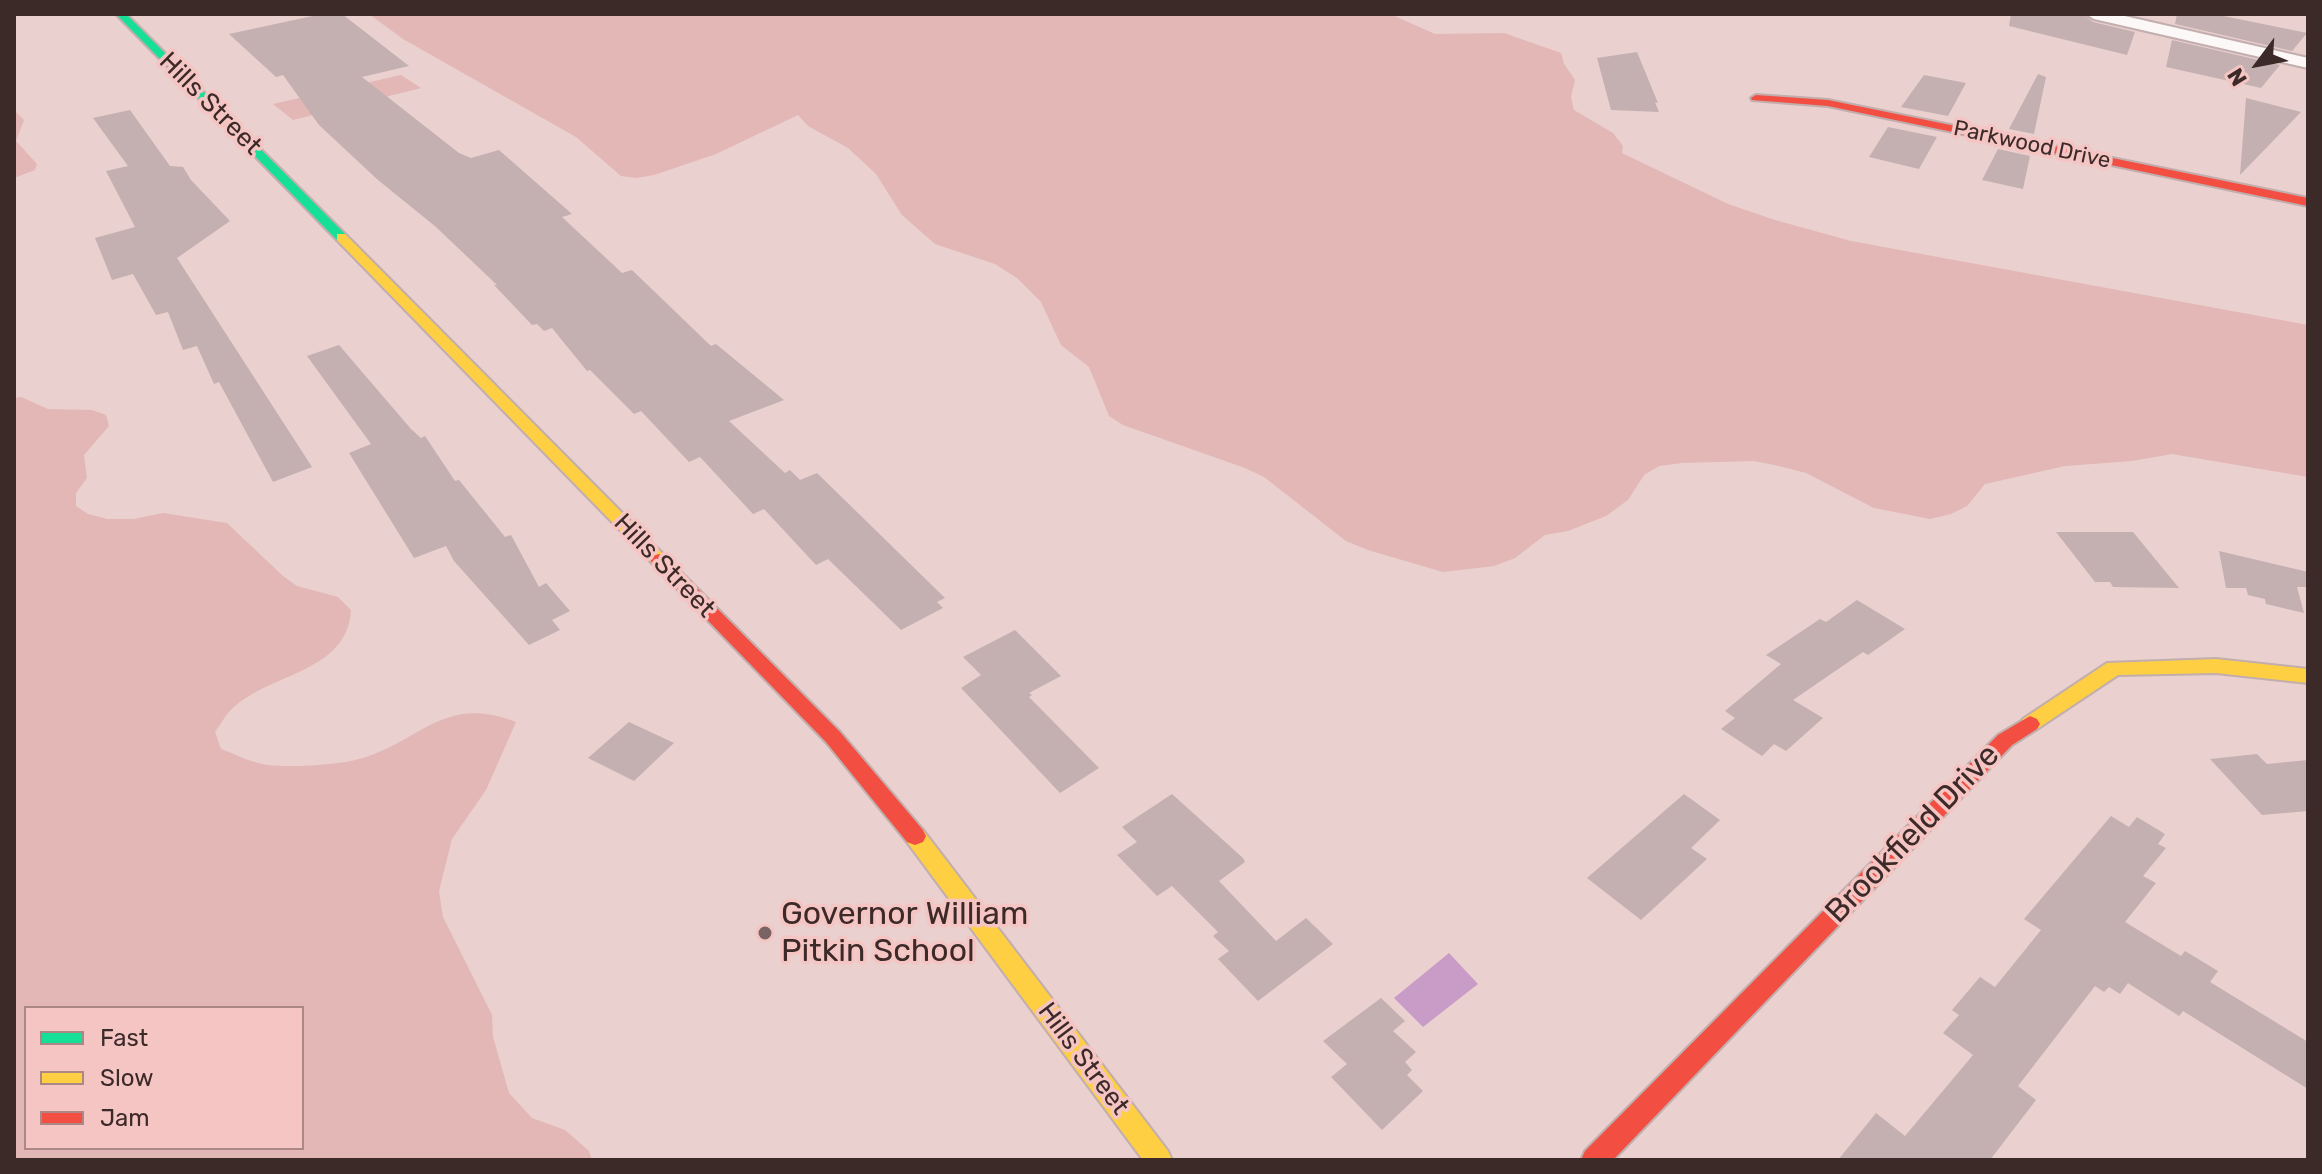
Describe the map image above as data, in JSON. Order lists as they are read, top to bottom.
{
  "streets": {
    "street": ["Hills Street", "Parkwood Drive", "Brookfield Drive"]
  },
  "places": ["Governor William Pitkin School"],
  "legend": ["Fast", "Slow", "Jam"],
  "north": "bottom left"
}
